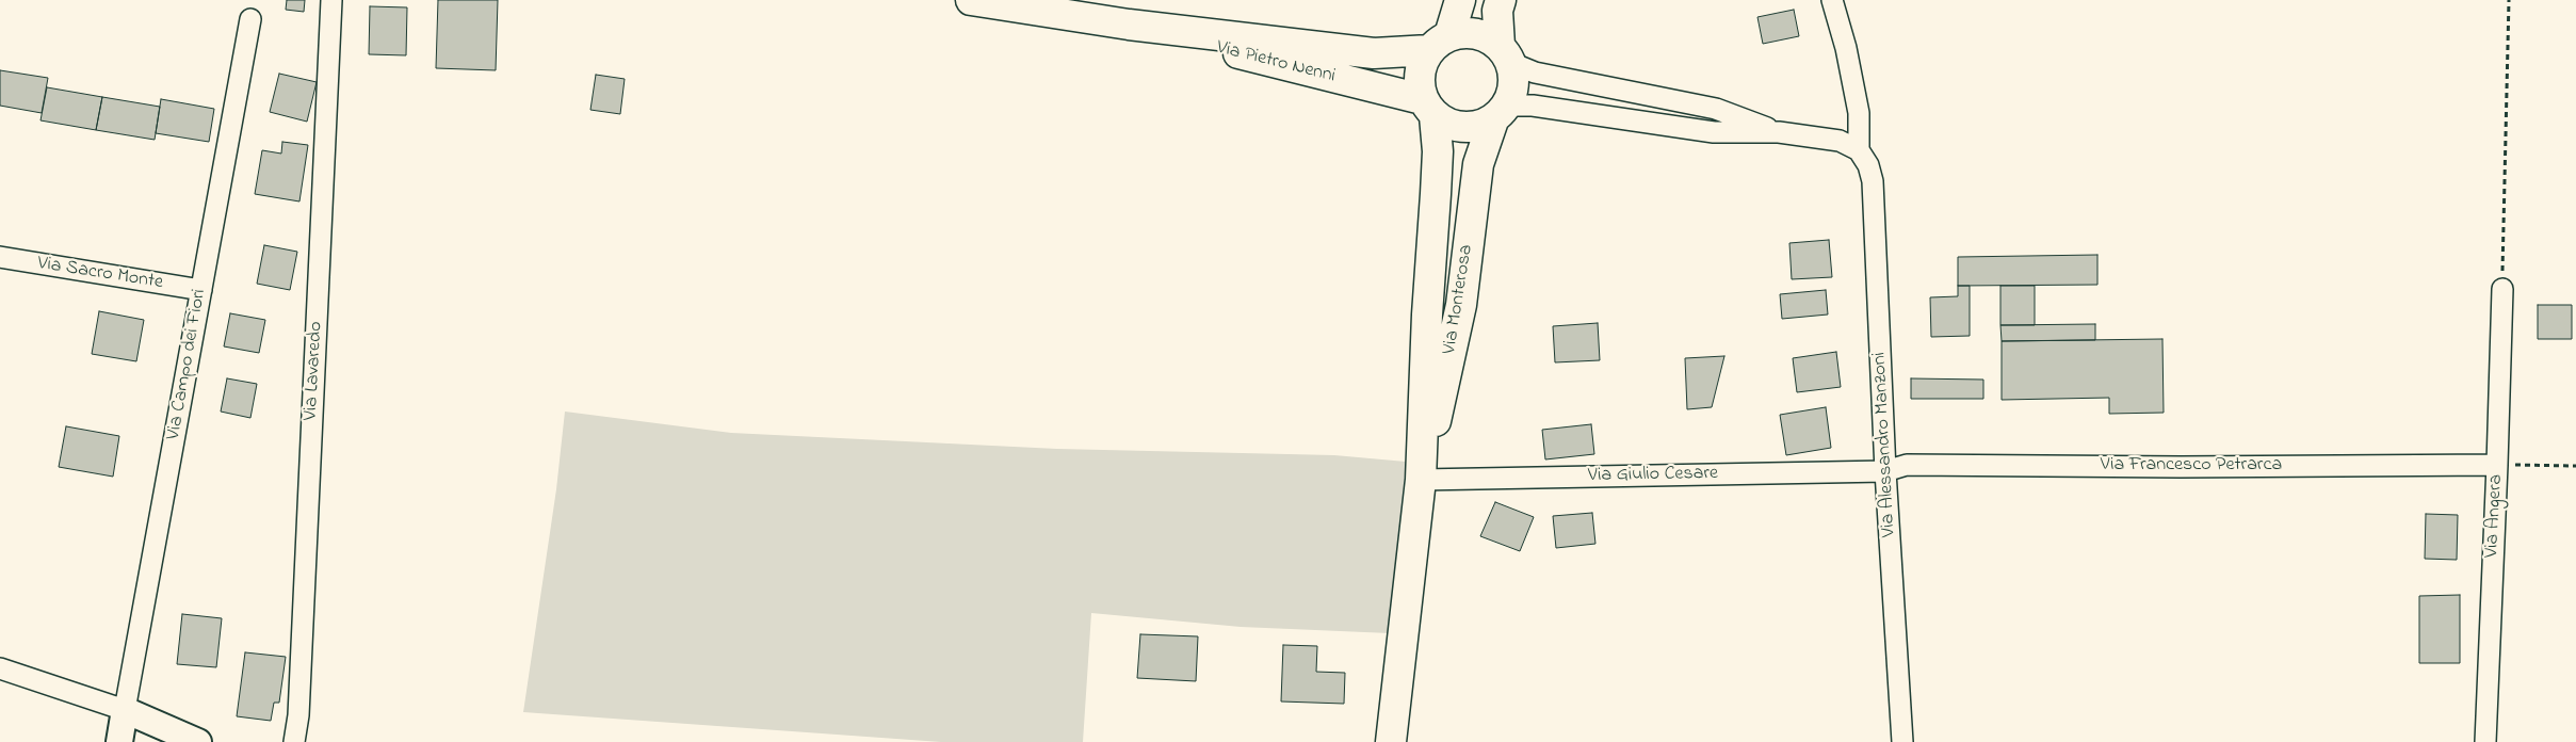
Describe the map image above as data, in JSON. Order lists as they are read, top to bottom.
{
  "streets": {
    "main road": ["Via Pietro Nenni", "Via Monterosa"],
    "street": [
      "Via Sacro Monte",
      "Via Campo dei Fiori",
      "Via Lavaredo",
      "Via Alessandro Manzoni",
      "Via Francesco Petrarca",
      "Via Giulio Cesare",
      "Via Angera"
    ]
  },
  "crossings": [
    ["Via Pietro Nenni", "Via Monterosa"],
    ["Via Sacro Monte", "Via Campo dei Fiori"],
    ["Via Monterosa", "Via Giulio Cesare"],
    ["Via Alessandro Manzoni", "Via Francesco Petrarca"],
    ["Via Alessandro Manzoni", "Via Giulio Cesare"],
    ["Via Francesco Petrarca", "Via Giulio Cesare"],
    ["Via Francesco Petrarca", "Via Angera"]
  ]
}
